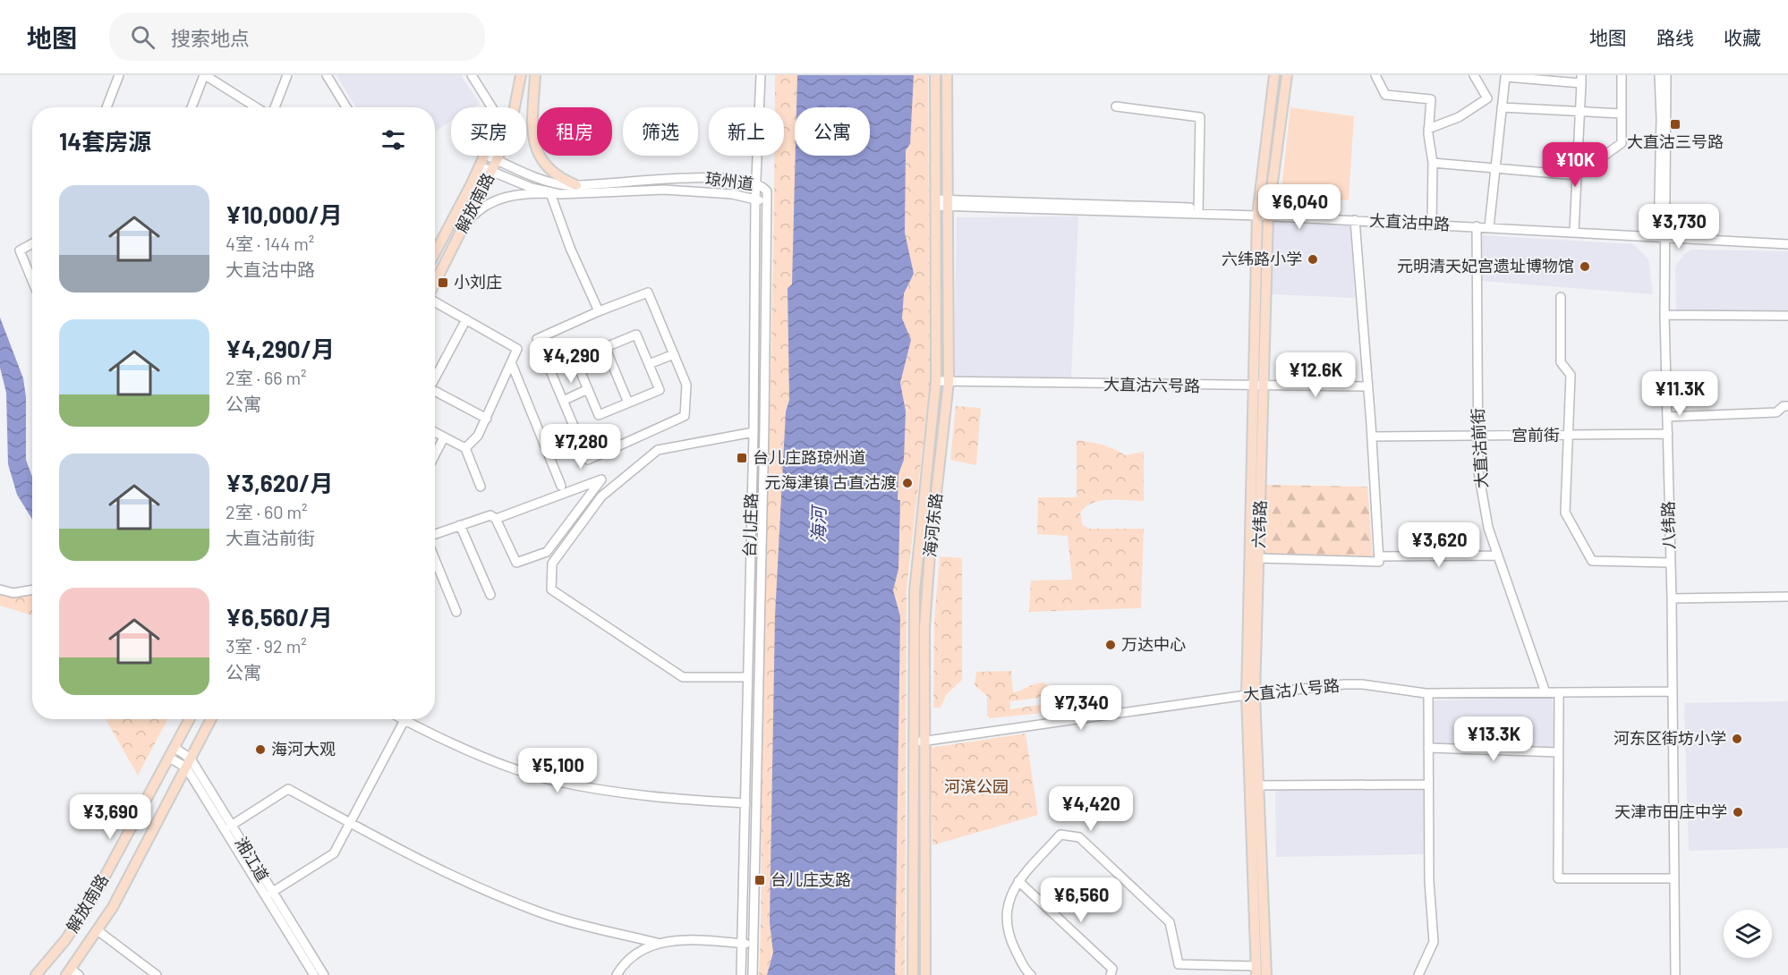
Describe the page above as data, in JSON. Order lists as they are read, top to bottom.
{
  "streets": {
    "main road": ["解放南路", "六纬路", "海河东路"],
    "street": [
      "琼州道",
      "大直沽中路",
      "大直沽六号路",
      "宫前街",
      "大直沽前街",
      "台儿庄路",
      "八纬路",
      "大直沽八号路",
      "湘江道"
    ]
  },
  "crossings": [
    ["琼州道", "解放南路"],
    ["琼州道", "台儿庄路"],
    ["解放南路", "湘江道"],
    ["大直沽中路", "大直沽前街"],
    ["大直沽中路", "六纬路"],
    ["大直沽中路", "海河东路"],
    ["大直沽中路", "八纬路"],
    ["大直沽六号路", "六纬路"],
    ["大直沽六号路", "海河东路"],
    ["宫前街", "大直沽前街"],
    ["宫前街", "八纬路"],
    ["大直沽前街", "大直沽八号路"],
    ["六纬路", "大直沽八号路"],
    ["海河东路", "大直沽八号路"],
    ["八纬路", "大直沽八号路"]
  ],
  "water": ["海河"],
  "parks": ["河滨公园"],
  "places": {
    "transit": [
      "大直沽三号路",
      "小刘庄",
      "台儿庄路琼州道",
      "台儿庄支路"
    ],
    "other": [
      "六纬路小学",
      "元明清天妃宫遗址博物馆",
      "元海津镇 古直沽渡",
      "万达中心",
      "河东区街坊小学",
      "海河大观",
      "天津市田庄中学"
    ]
  },
  "page": {
    "header": "地图",
    "search": "搜索地点",
    "nav": ["地图", "路线", "收藏"],
    "chip": [
      "买房",
      "租房",
      "筛选",
      "新上",
      "公寓"
    ],
    "heading": "14套房源",
    "price": [
      "¥10K",
      "¥6,040",
      "¥3,730",
      "¥4,290",
      "¥12.6K",
      "¥11.3K",
      "¥7,280",
      "¥3,620",
      "¥7,340",
      "¥13.3K",
      "¥5,100",
      "¥4,420",
      "¥3,690",
      "¥6,560"
    ],
    "list": [
      {
        "name": "¥10,000/月",
        "note": "4室 · 144 m² · 大直沽中路"
      },
      {
        "name": "¥4,290/月",
        "note": "2室 · 66 m² · 公寓"
      },
      {
        "name": "¥3,620/月",
        "note": "2室 · 60 m² · 大直沽前街"
      },
      {
        "name": "¥6,560/月",
        "note": "3室 · 92 m² · 公寓"
      }
    ]
  }
}
